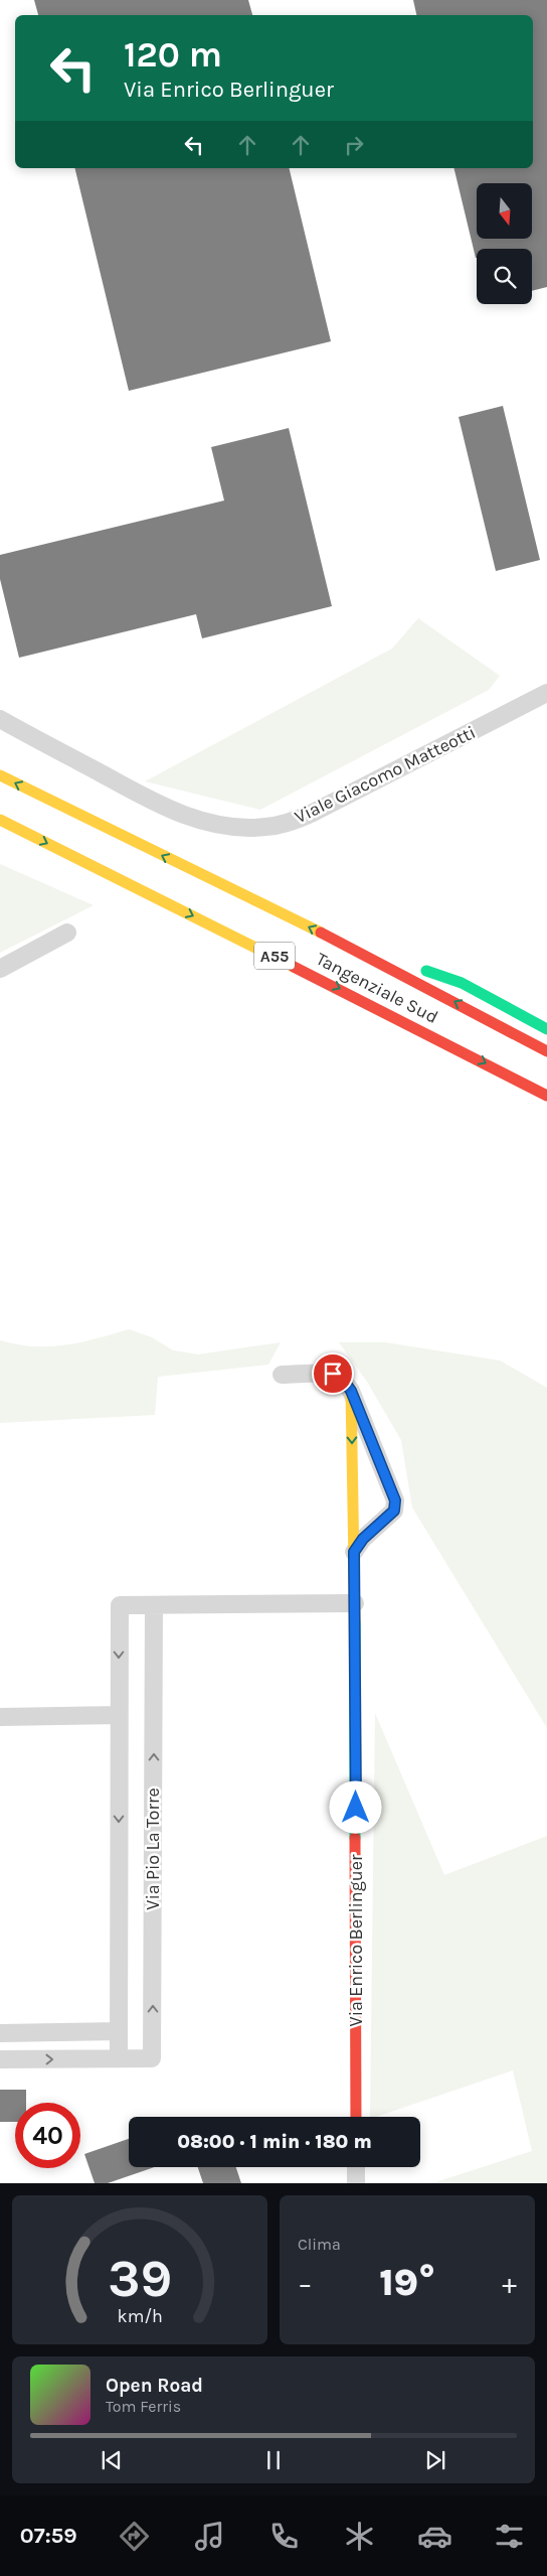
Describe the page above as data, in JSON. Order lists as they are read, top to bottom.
{
  "streets": {
    "main road": ["A55", "Tangenziale Sud", "Via Enrico Berlinguer"],
    "street": ["Viale Giacomo Matteotti", "Via Pio La Torre"]
  },
  "north": "bottom",
  "page": {
    "turn": ["120 m", "Via Enrico Berlinguer"],
    "limit": "40",
    "trip": "08:00 · 1 min · 180 m",
    "tile": "Clima",
    "heat": ["−", "19°", "+"],
    "song": ["Open Road", "Tom Ferris"],
    "tabs": "07:59",
    "gauge": ["39", "km/h"]
  }
}
